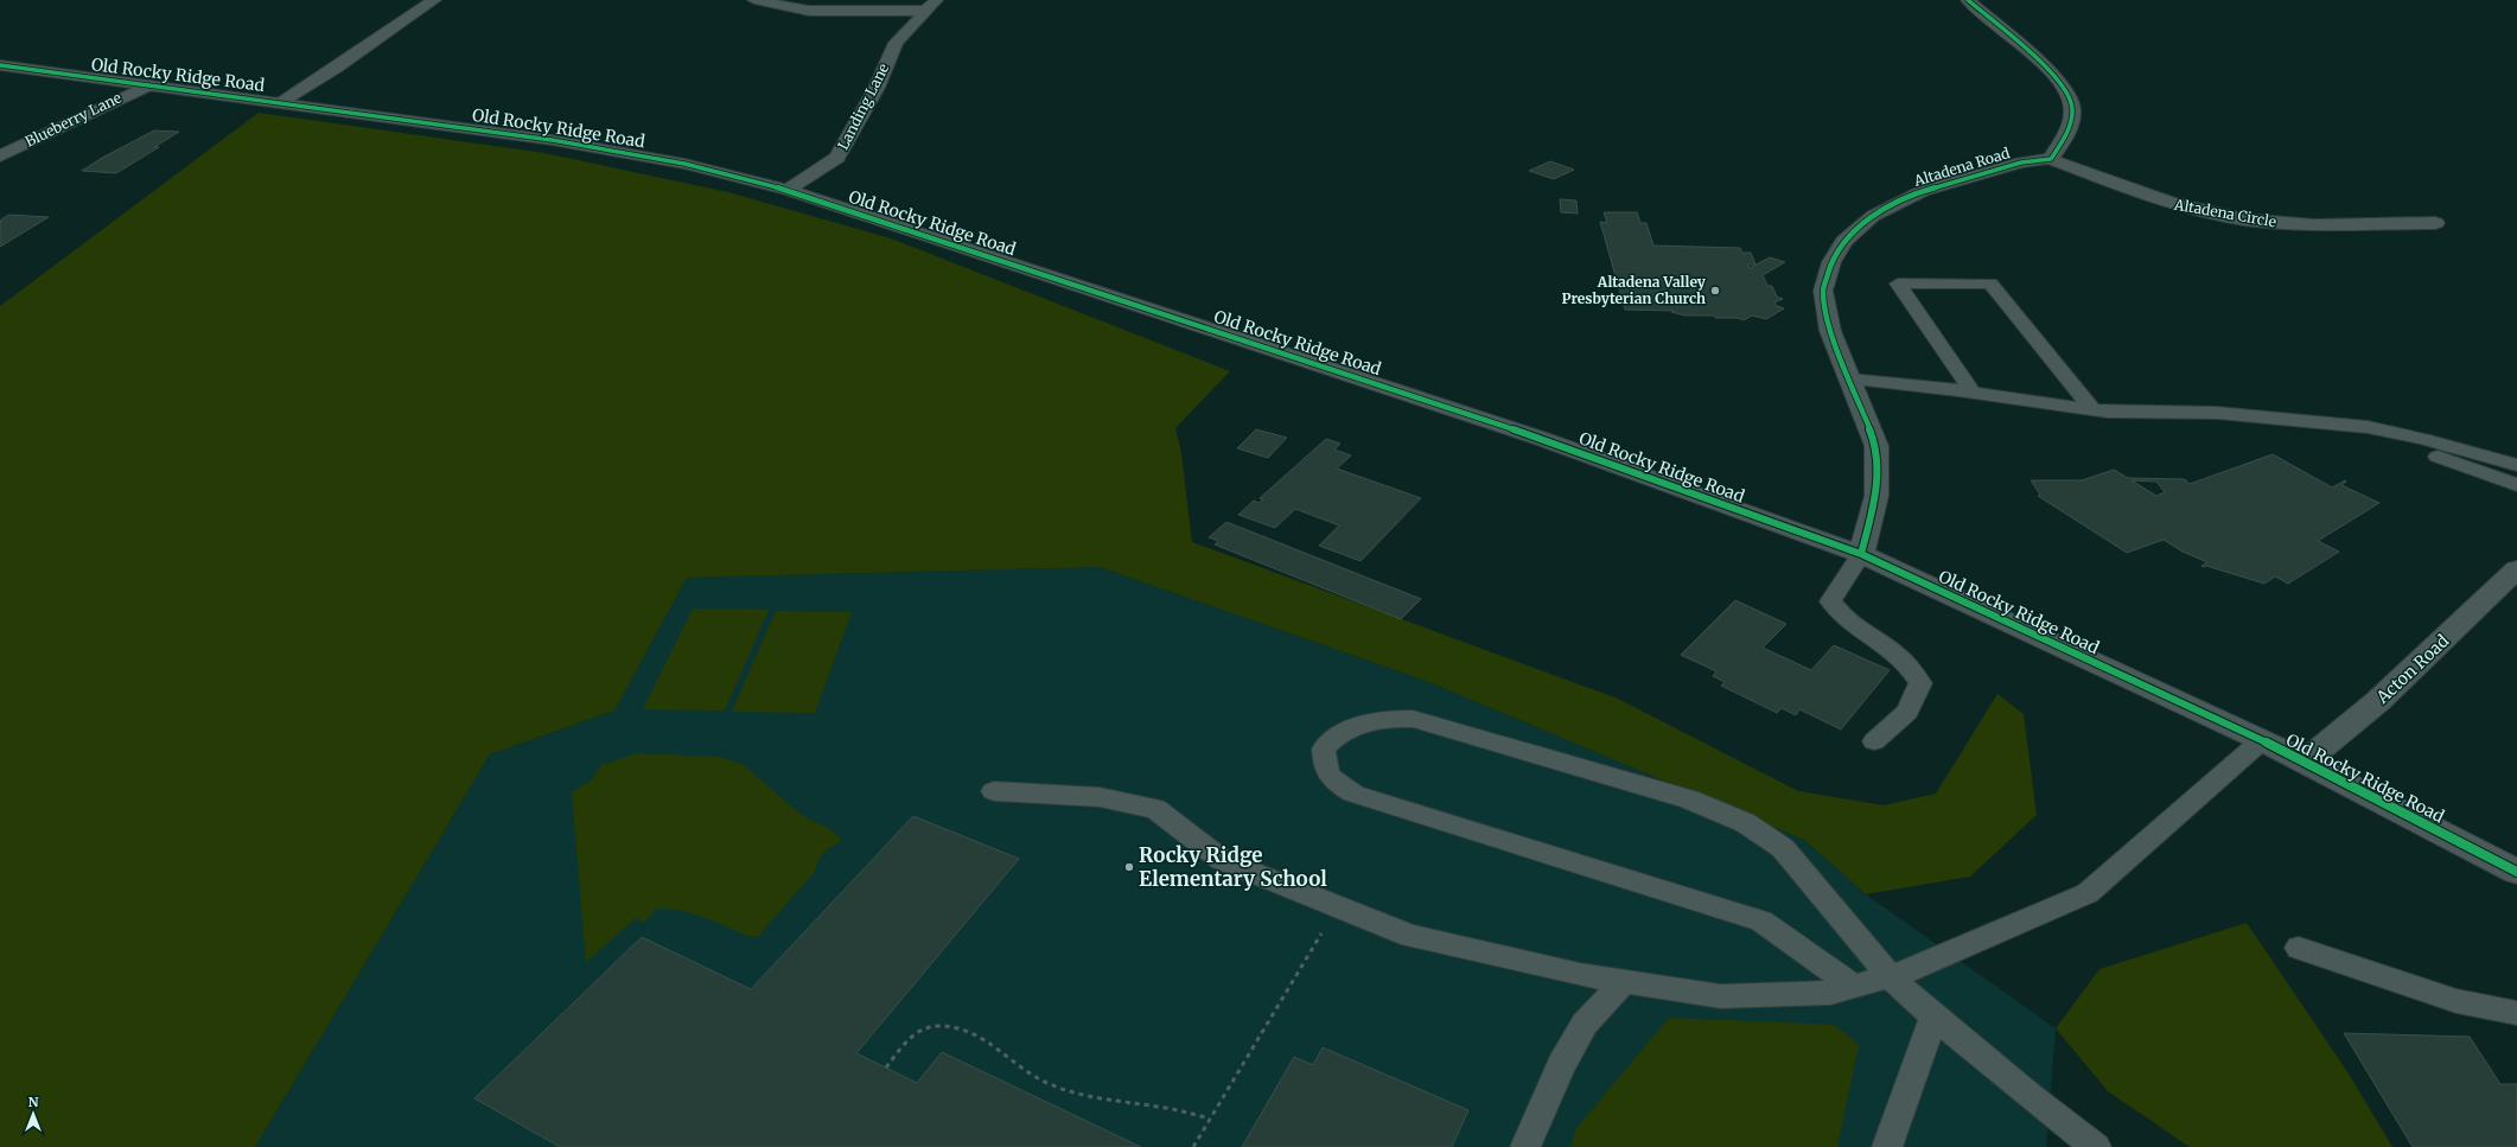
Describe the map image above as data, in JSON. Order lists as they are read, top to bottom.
{
  "streets": {
    "street": [
      "Old Rocky Ridge Road",
      "Landing Lane",
      "Blueberry Lane",
      "Altadena Road",
      "Altadena Circle",
      "Acton Road"
    ]
  },
  "crossings": [
    ["Old Rocky Ridge Road", "Landing Lane"],
    ["Old Rocky Ridge Road", "Blueberry Lane"],
    ["Old Rocky Ridge Road", "Altadena Road"],
    ["Old Rocky Ridge Road", "Acton Road"],
    ["Altadena Road", "Altadena Circle"]
  ],
  "places": ["Altadena Valley Presbyterian Church", "Rocky Ridge Elementary School"],
  "north": "top"
}
